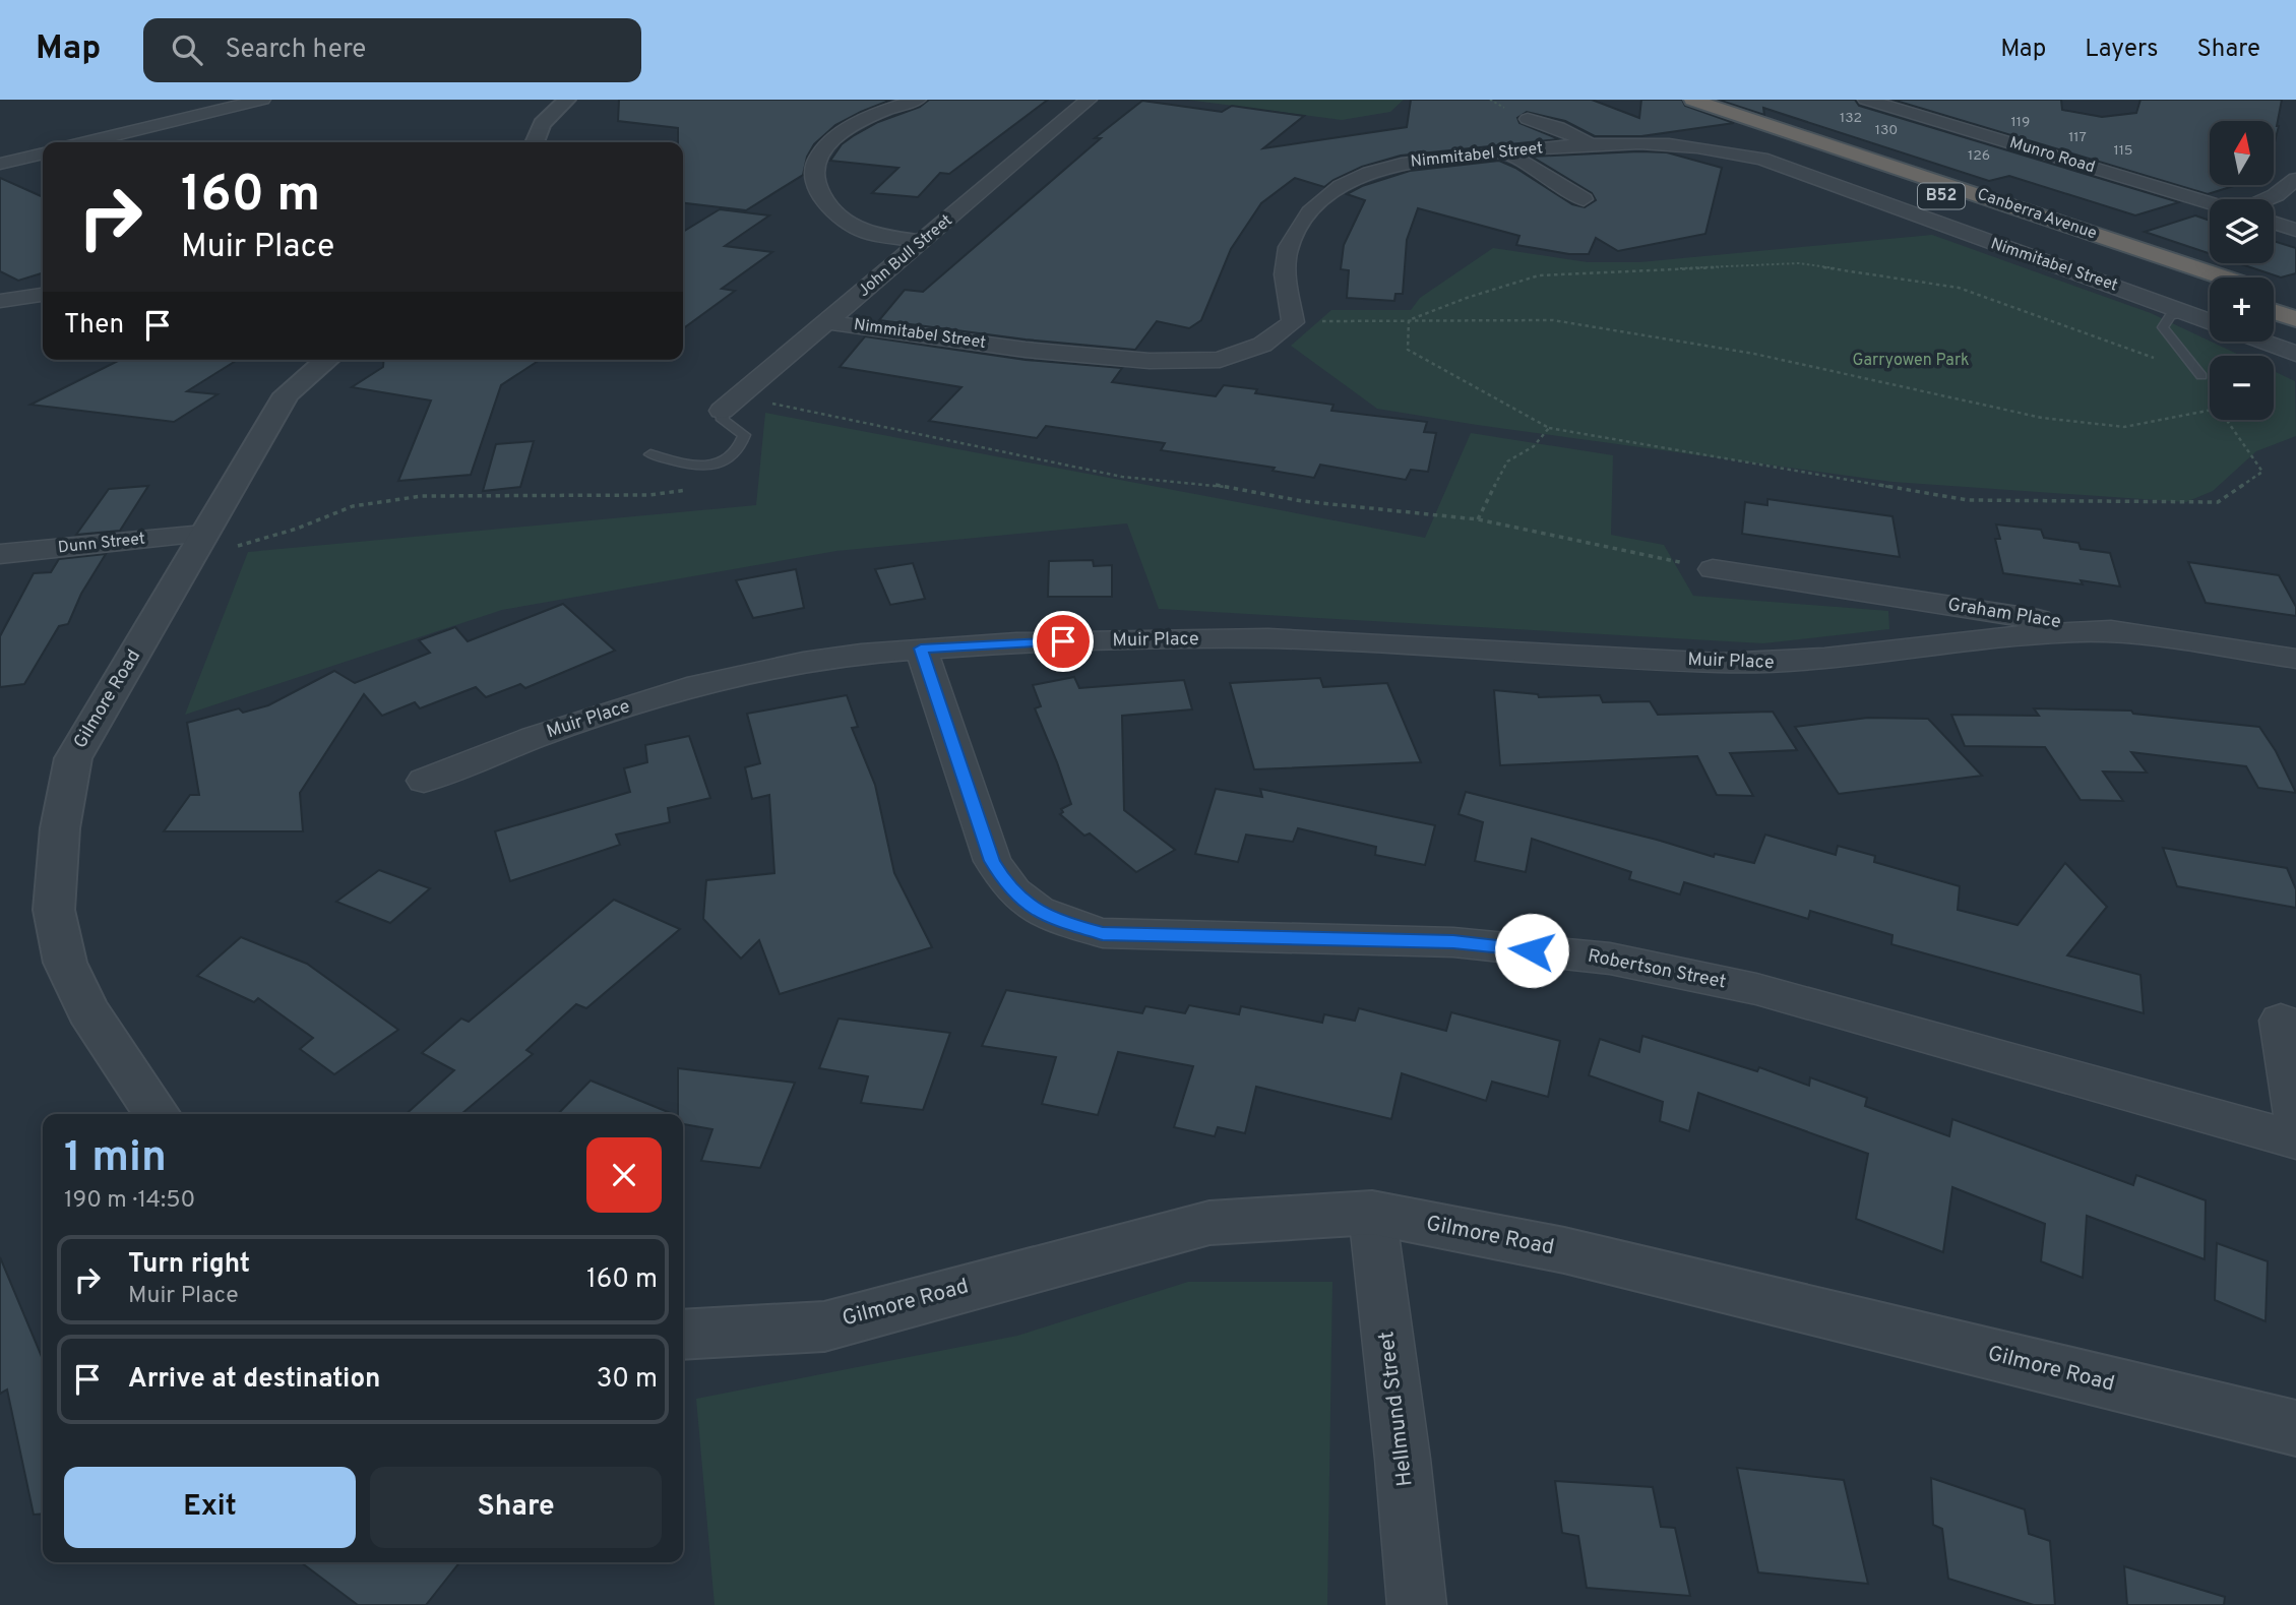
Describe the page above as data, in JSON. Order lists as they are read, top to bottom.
{
  "streets": {
    "highway": ["B52", "Canberra Avenue"],
    "street": [
      "Nimmitabel Street",
      "Munro Road",
      "John Bull Street",
      "Dunn Street",
      "Graham Place",
      "Muir Place",
      "Gilmore Road",
      "Robertson Street",
      "Hellmund Street"
    ]
  },
  "crossings": [
    ["Nimmitabel Street", "John Bull Street"],
    ["Dunn Street", "Gilmore Road"],
    ["Graham Place", "Muir Place"],
    ["Muir Place", "Robertson Street"],
    ["Gilmore Road", "Hellmund Street"]
  ],
  "parks": ["Garryowen Park"],
  "house_numbers": [
    "132",
    "119",
    "130",
    "117",
    "115",
    "126"
  ],
  "north": "top",
  "page": {
    "header": "Map",
    "search": "Search here",
    "nav": ["Map", "Layers", "Share"],
    "map_buttons": ["+", "−"],
    "turn": ["160 m", "Muir Place"],
    "then": "Then",
    "heading": ["1 min", "190 m · 14:50"],
    "list": [
      {
        "name": "Turn right",
        "note": "Muir Place",
        "value": "160 m"
      },
      {
        "name": "Arrive at destination",
        "value": "30 m"
      }
    ],
    "buttons": ["Exit", "Share"]
  }
}
